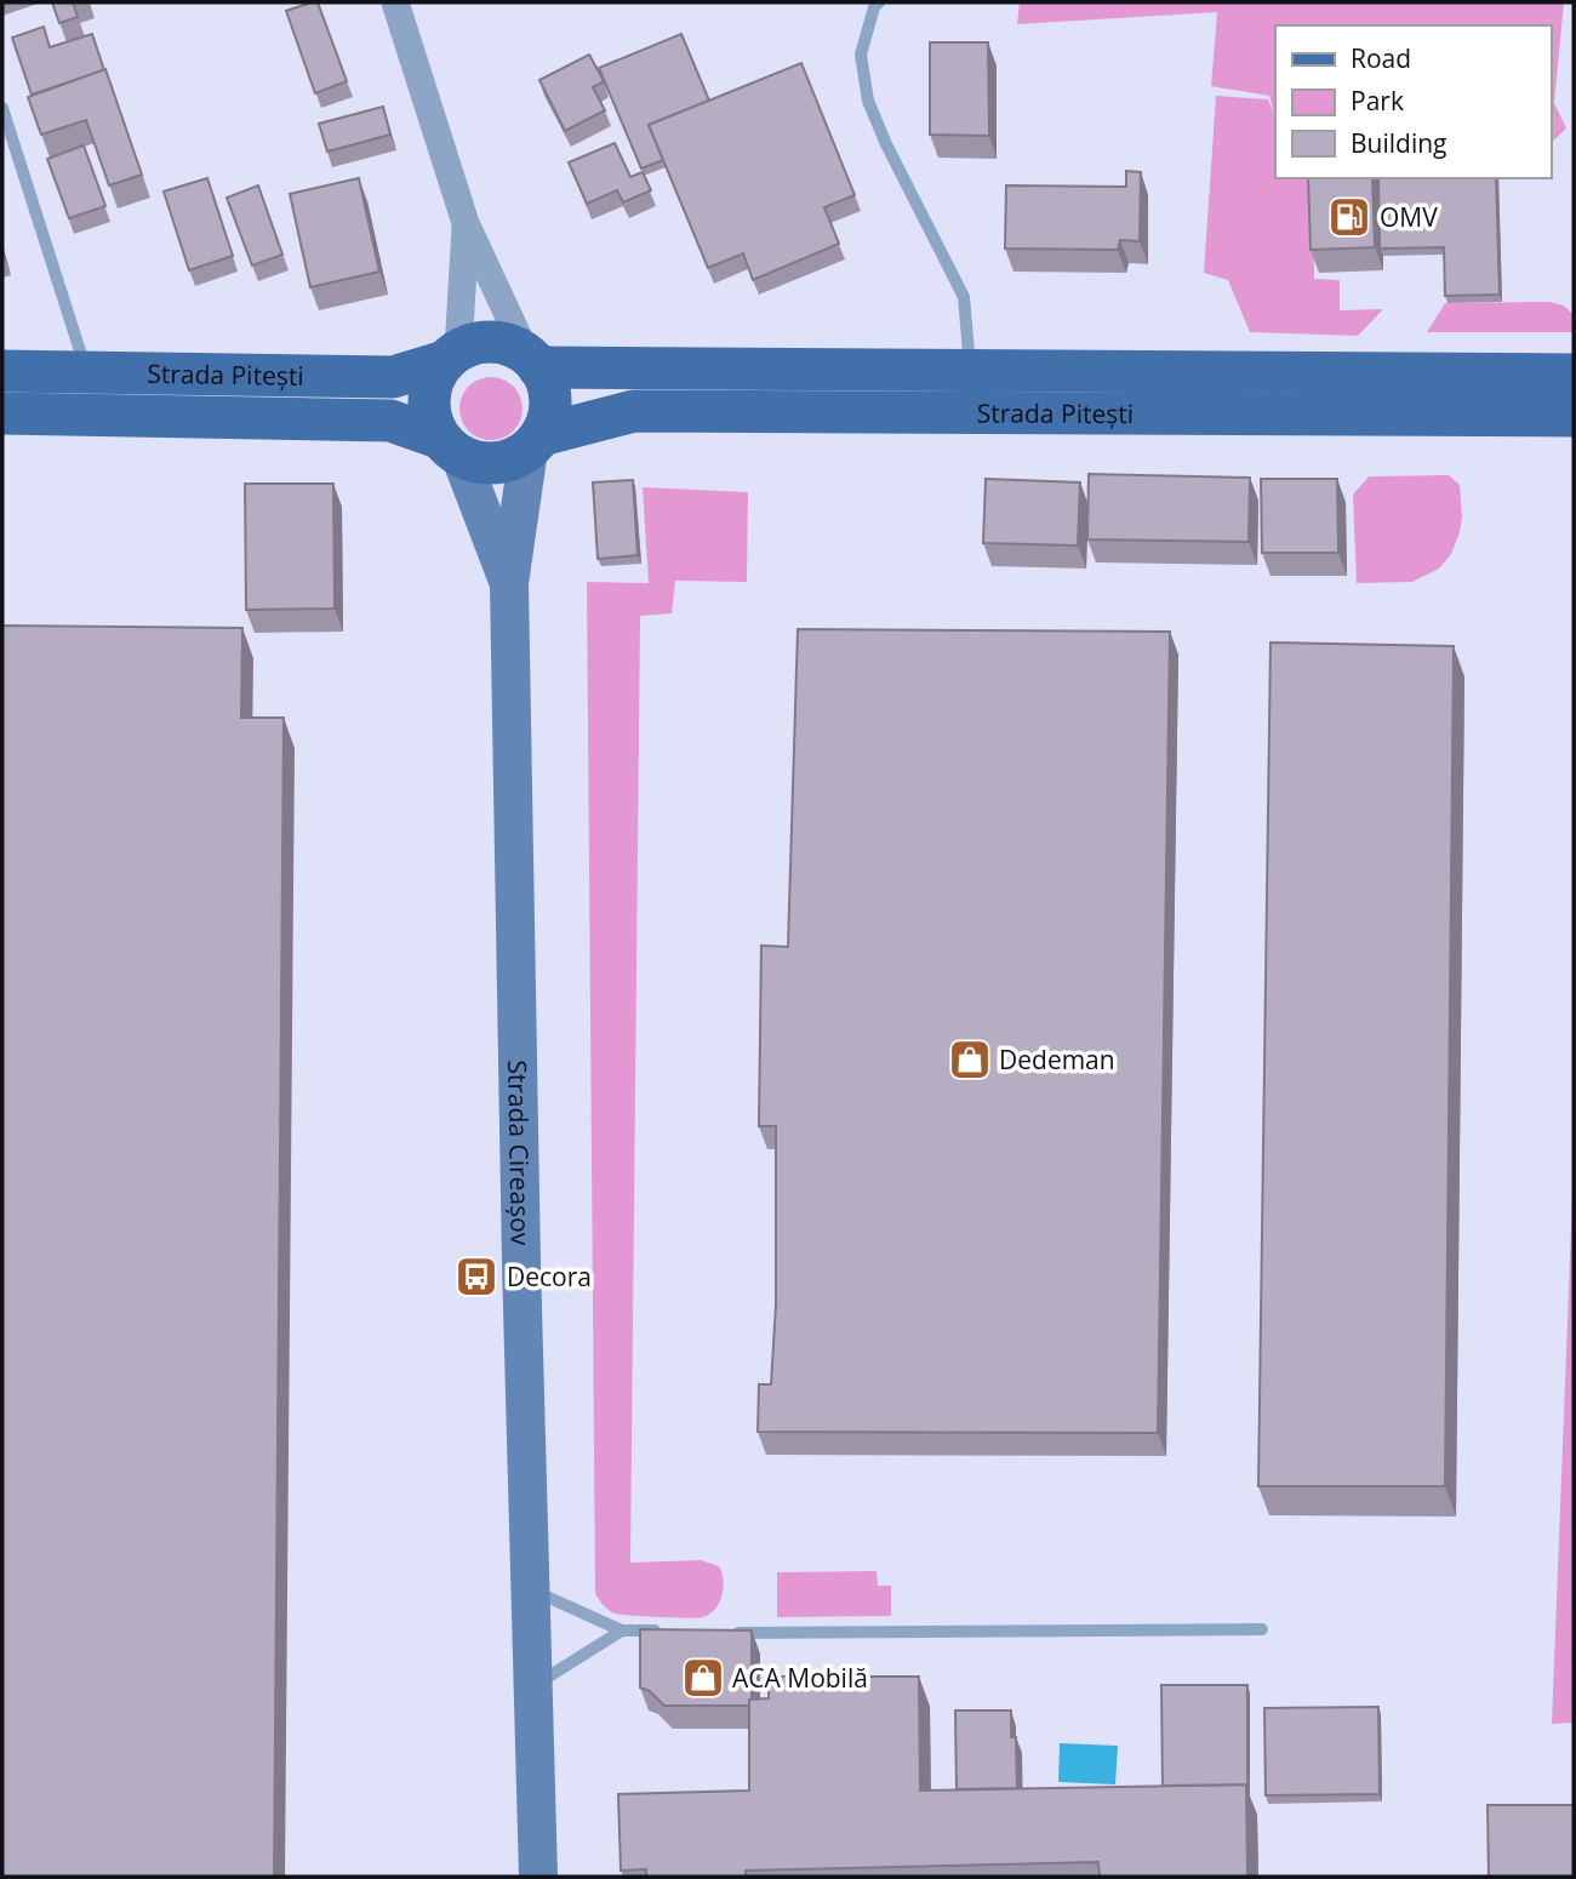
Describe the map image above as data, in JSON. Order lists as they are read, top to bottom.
{
  "streets": {
    "main road": ["Strada Pitești", "Strada Cireașov"]
  },
  "crossings": [
    ["Strada Pitești", "Strada Cireașov"]
  ],
  "places": {
    "fuel station": ["OMV"],
    "shop": ["Dedeman", "ACA Mobilă"],
    "bus stop": ["Decora"]
  },
  "legend": ["Road", "Park", "Building"]
}
